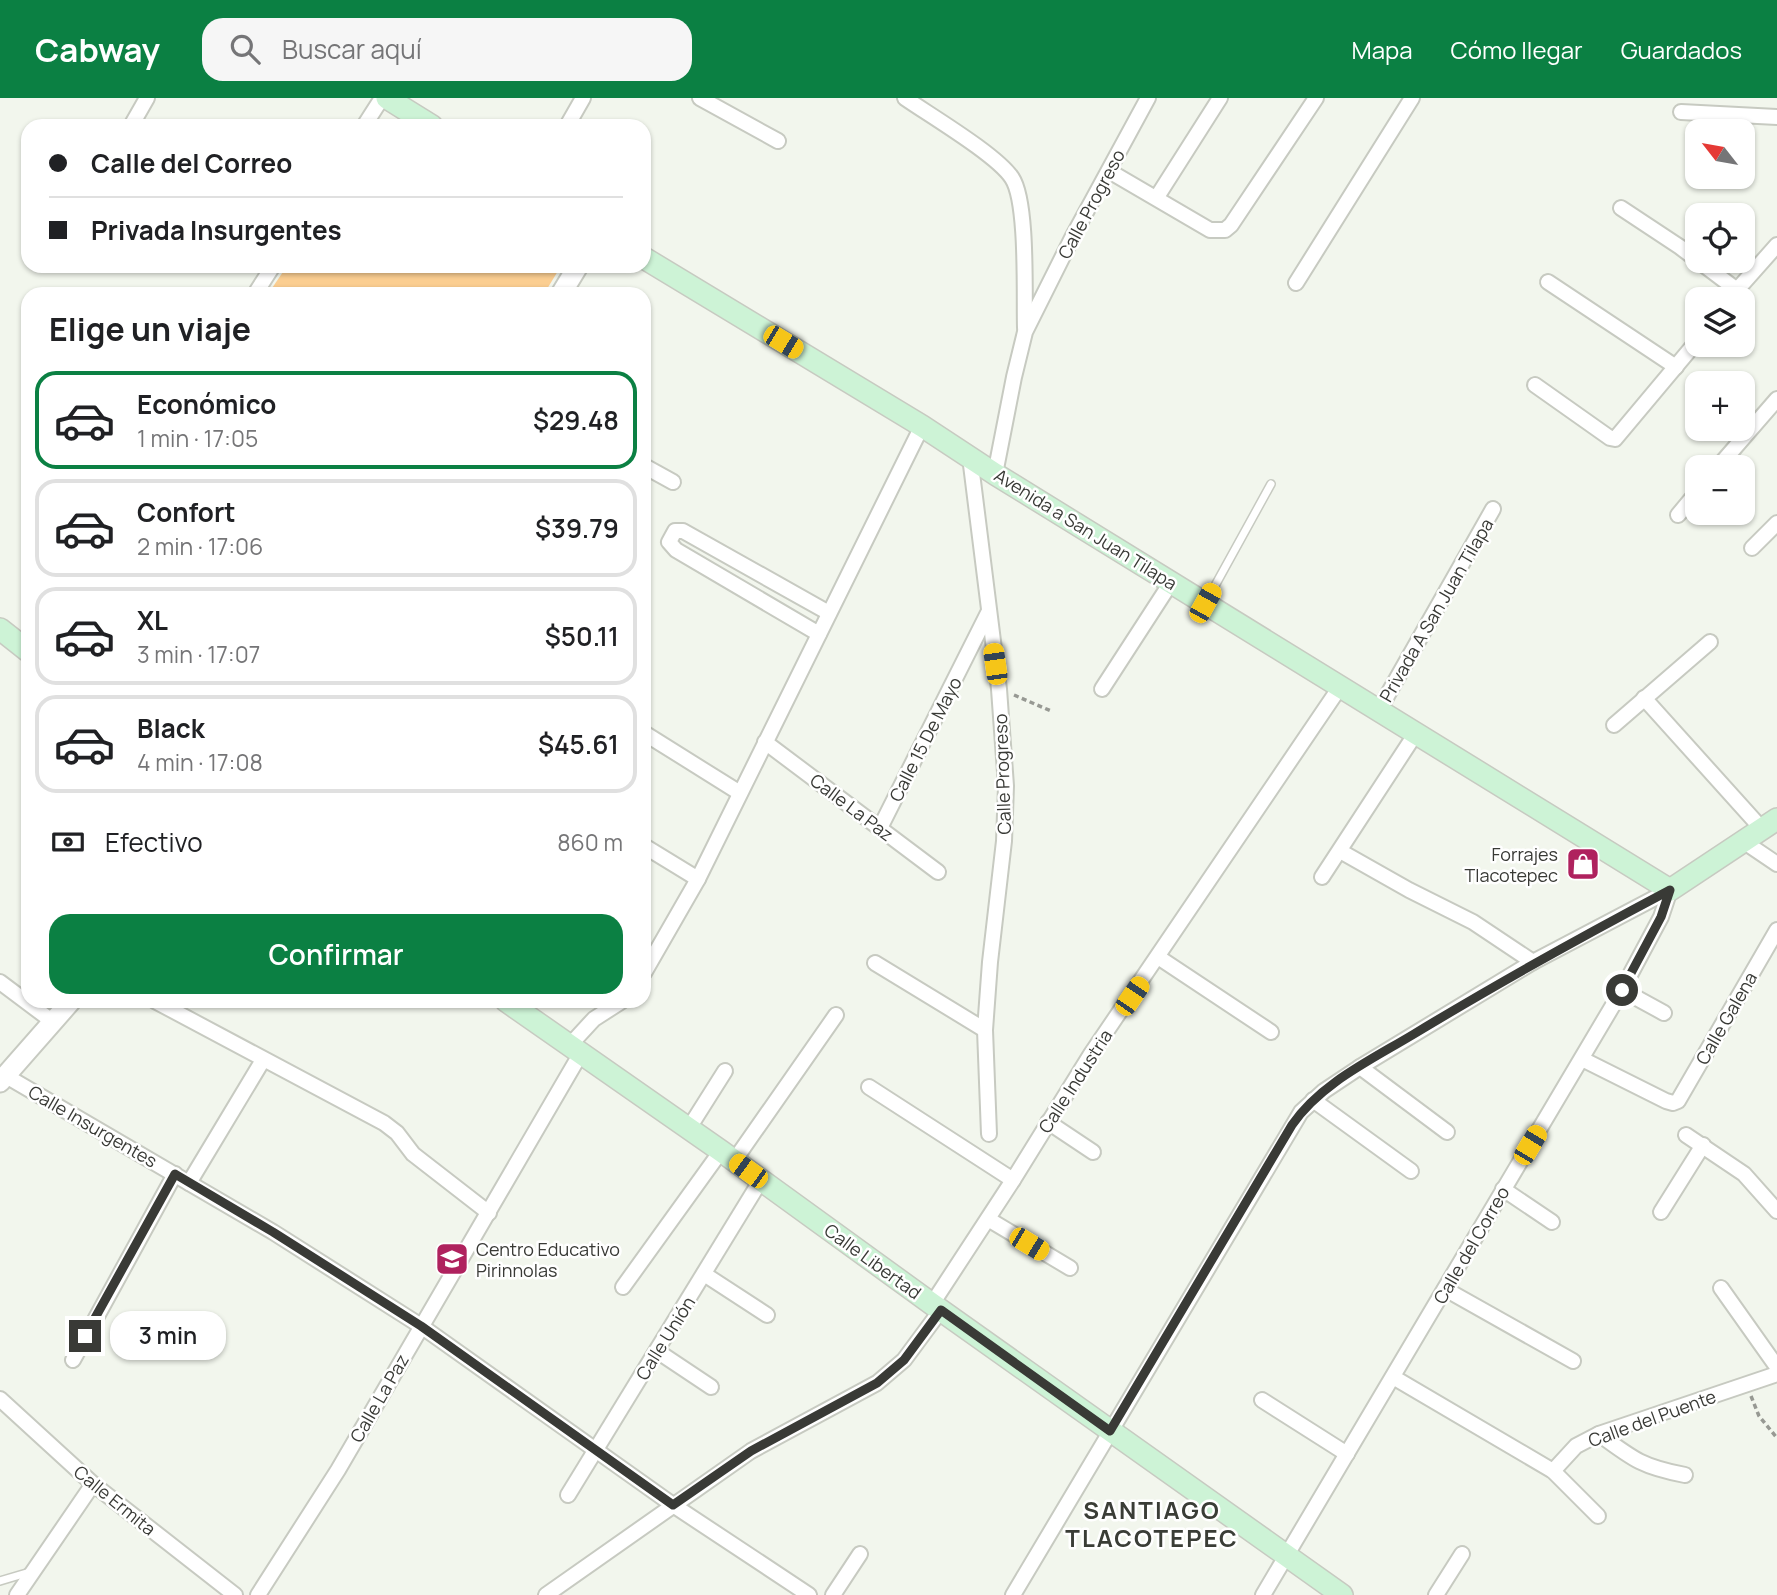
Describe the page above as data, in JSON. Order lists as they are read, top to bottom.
{
  "streets": {
    "main road": ["Avenida a San Juan Tilapa", "Calle Libertad"],
    "street": [
      "Calle Progreso",
      "Privada A San Juan Tilapa",
      "Calle 15 De Mayo",
      "Calle La Paz",
      "Calle Galena",
      "Calle Industria",
      "Calle Insurgentes",
      "Calle del Correo",
      "Calle Unión",
      "Calle del Puente",
      "Calle Ermita"
    ]
  },
  "crossings": [
    ["Calle Progreso", "Avenida a San Juan Tilapa"],
    ["Calle Progreso", "Calle 15 De Mayo"],
    ["Avenida a San Juan Tilapa", "Privada A San Juan Tilapa"],
    ["Avenida a San Juan Tilapa", "Calle Industria"],
    ["Avenida a San Juan Tilapa", "Calle del Correo"],
    ["Calle 15 De Mayo", "Calle La Paz"],
    ["Calle La Paz", "Calle Insurgentes"],
    ["Calle La Paz", "Calle Libertad"],
    ["Calle Galena", "Calle del Correo"],
    ["Calle Industria", "Calle Insurgentes"],
    ["Calle Industria", "Calle Libertad"],
    ["Calle Insurgentes", "Calle Unión"],
    ["Calle del Correo", "Calle Libertad"],
    ["Calle Libertad", "Calle Unión"]
  ],
  "districts": ["SANTIAGO TLACOTEPEC"],
  "places": {
    "shop": ["Forrajes Tlacotepec"],
    "school or university": ["Centro Educativo Pirinnolas"]
  },
  "north": "top left",
  "page": {
    "header": "Cabway",
    "search": "Buscar aquí",
    "nav": ["Mapa", "Cómo llegar", "Guardados"],
    "map_buttons": ["+", "−"],
    "banner": ["Calle del Correo", "Privada Insurgentes"],
    "heading": "Elige un viaje",
    "list": [
      {
        "name": "Económico",
        "note": "1 min · 17:05",
        "value": "$29.48"
      },
      {
        "name": "Confort",
        "note": "2 min · 17:06",
        "value": "$39.79"
      },
      {
        "name": "XL",
        "note": "3 min · 17:07",
        "value": "$50.11"
      },
      {
        "name": "Black",
        "note": "4 min · 17:08",
        "value": "$45.61"
      }
    ],
    "pay": ["Efectivo", "860 m"],
    "buttons": "Confirmar",
    "bubble": "3 min"
  }
}
